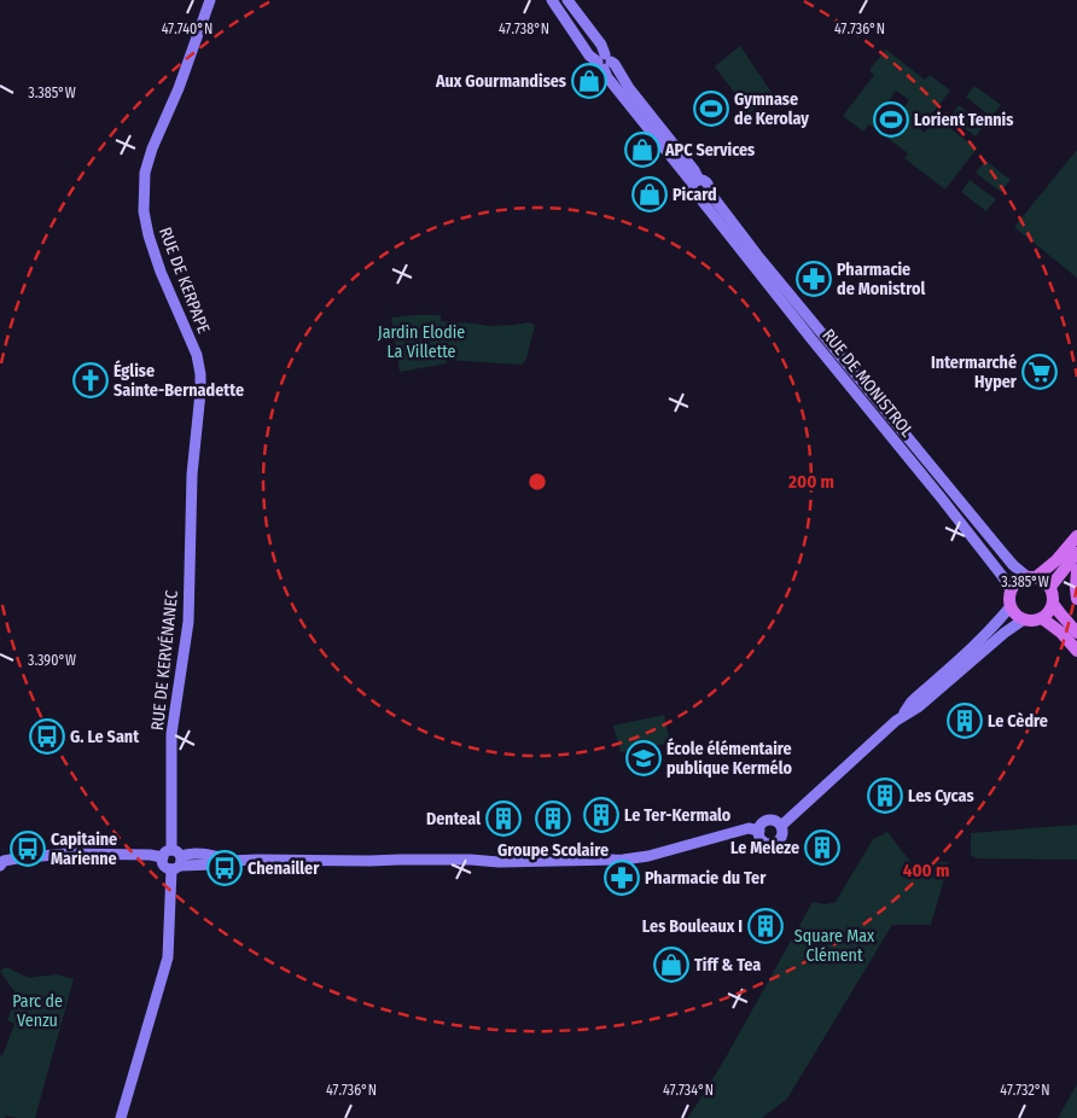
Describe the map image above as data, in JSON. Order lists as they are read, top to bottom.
{
  "streets": {
    "street": ["RUE DE KERPAPE", "RUE DE MONISTROL", "RUE DE KERVÉNANEC"]
  },
  "crossings": [
    ["RUE DE KERPAPE", "RUE DE KERVÉNANEC"]
  ],
  "parks": ["Jardin Elodie La Villette", "Square Max Clément", "Parc de Venzu"],
  "places": {
    "shop": [
      "Aux Gourmandises",
      "APC Services",
      "Picard",
      "Tiff & Tea"
    ],
    "sports": ["Gymnase de Kerolay", "Lorient Tennis"],
    "pharmacy": ["Pharmacie de Monistrol", "Pharmacie du Ter"],
    "supermarket": ["Intermarché Hyper"],
    "church": ["Église Sainte-Bernadette"],
    "building": [
      "Le Cèdre",
      "Les Cycas",
      "Le Ter-Kermalo",
      "Denteal",
      "Groupe Scolaire",
      "Le Meleze",
      "Les Bouleaux I"
    ],
    "bus stop": ["G. Le Sant", "Capitaine Marienne", "Chenailler"],
    "school or university": ["École élémentaire publique Kermélo"]
  },
  "coordinates": [
    "47.740°N",
    "47.738°N",
    "47.736°N",
    "3.385°W",
    "3.390°W",
    "47.734°N",
    "47.732°N"
  ],
  "rings": ["200 m", "400 m"]
}
